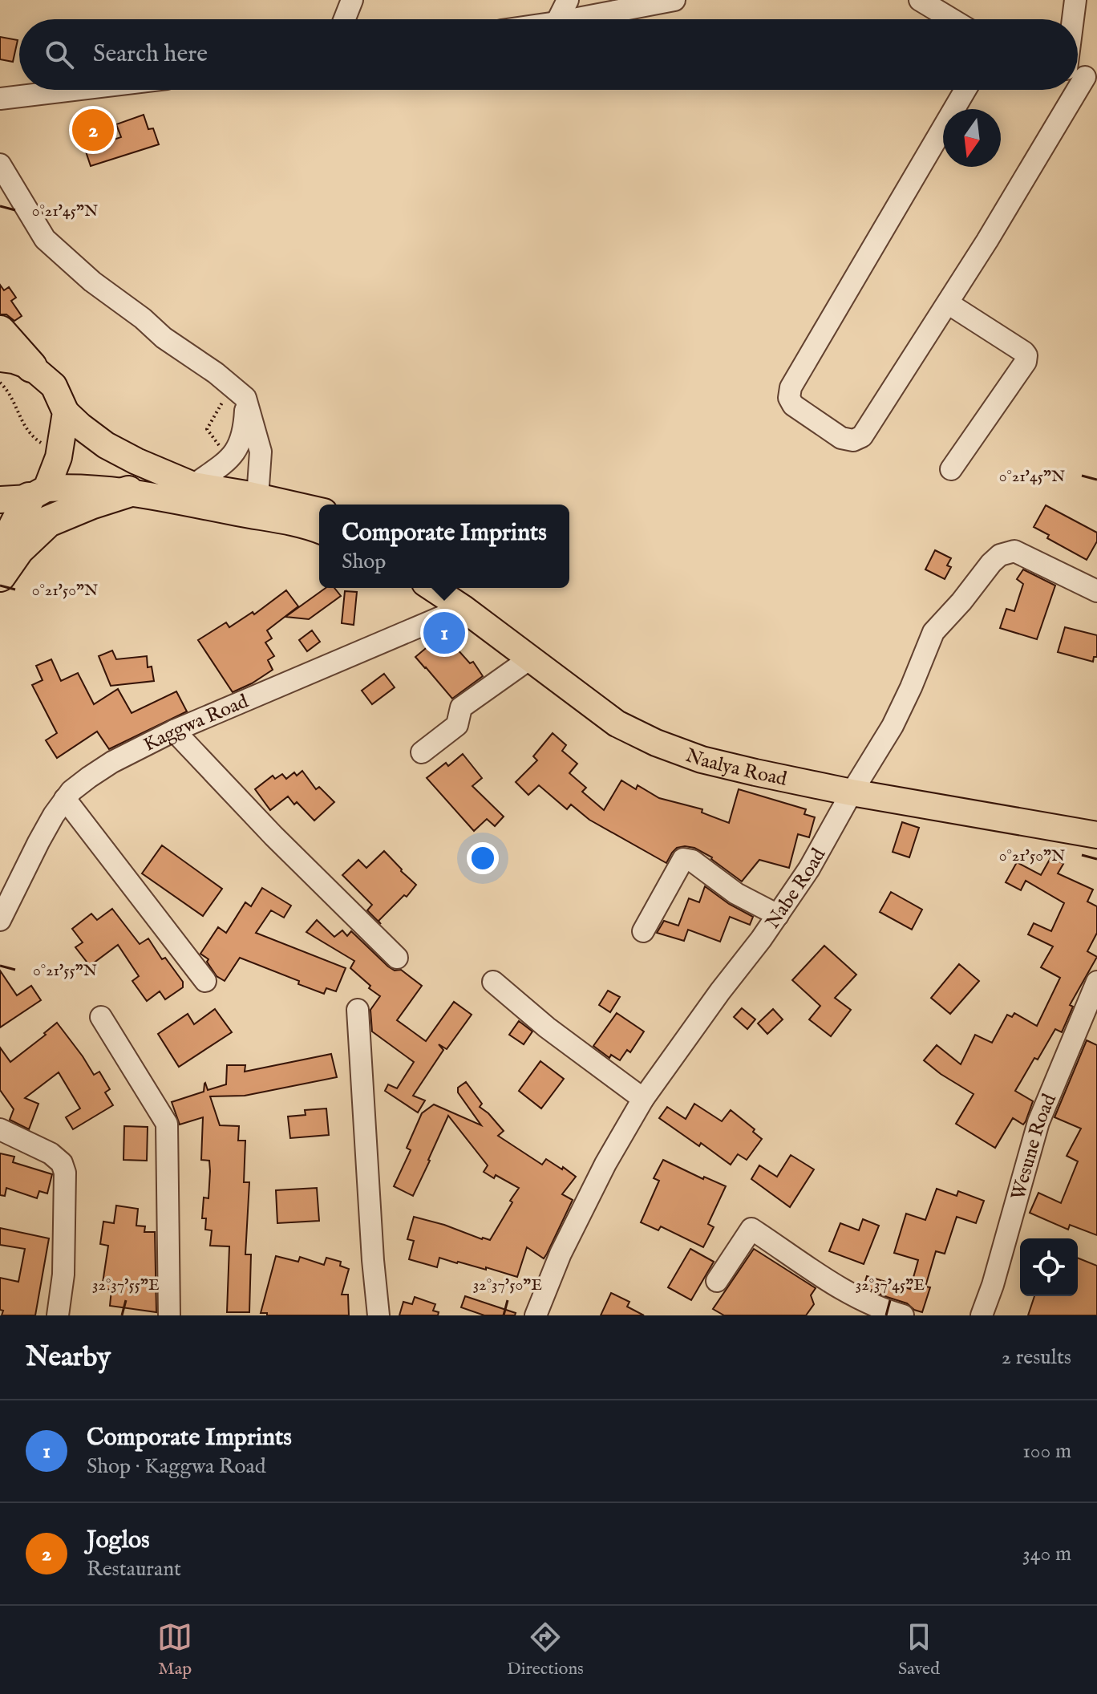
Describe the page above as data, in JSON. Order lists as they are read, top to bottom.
{
  "streets": {
    "main road": ["Naalya Road"],
    "street": ["Kaggwa Road", "Nabe Road", "Wesune Road"]
  },
  "crossings": [
    ["Kaggwa Road", "Naalya Road"],
    ["Naalya Road", "Nabe Road"]
  ],
  "north": "bottom",
  "page": {
    "search": "Search here",
    "pins": ["2", "1"],
    "popup": ["Comporate Imprints", "Shop"],
    "heading": ["Nearby", "2 results"],
    "list": [
      {
        "mark": "1",
        "name": "Comporate Imprints",
        "note": "Shop · Kaggwa Road",
        "value": "100 m"
      },
      {
        "mark": "2",
        "name": "Joglos",
        "note": "Restaurant",
        "value": "340 m"
      }
    ],
    "nav": ["Map", "Directions", "Saved"]
  },
  "coordinates": [
    "0°21'45\"N",
    "0°21'50\"N",
    "0°21'55\"N",
    "32°37'55\"E",
    "32°37'50\"E",
    "32°37'45\"E"
  ]
}
